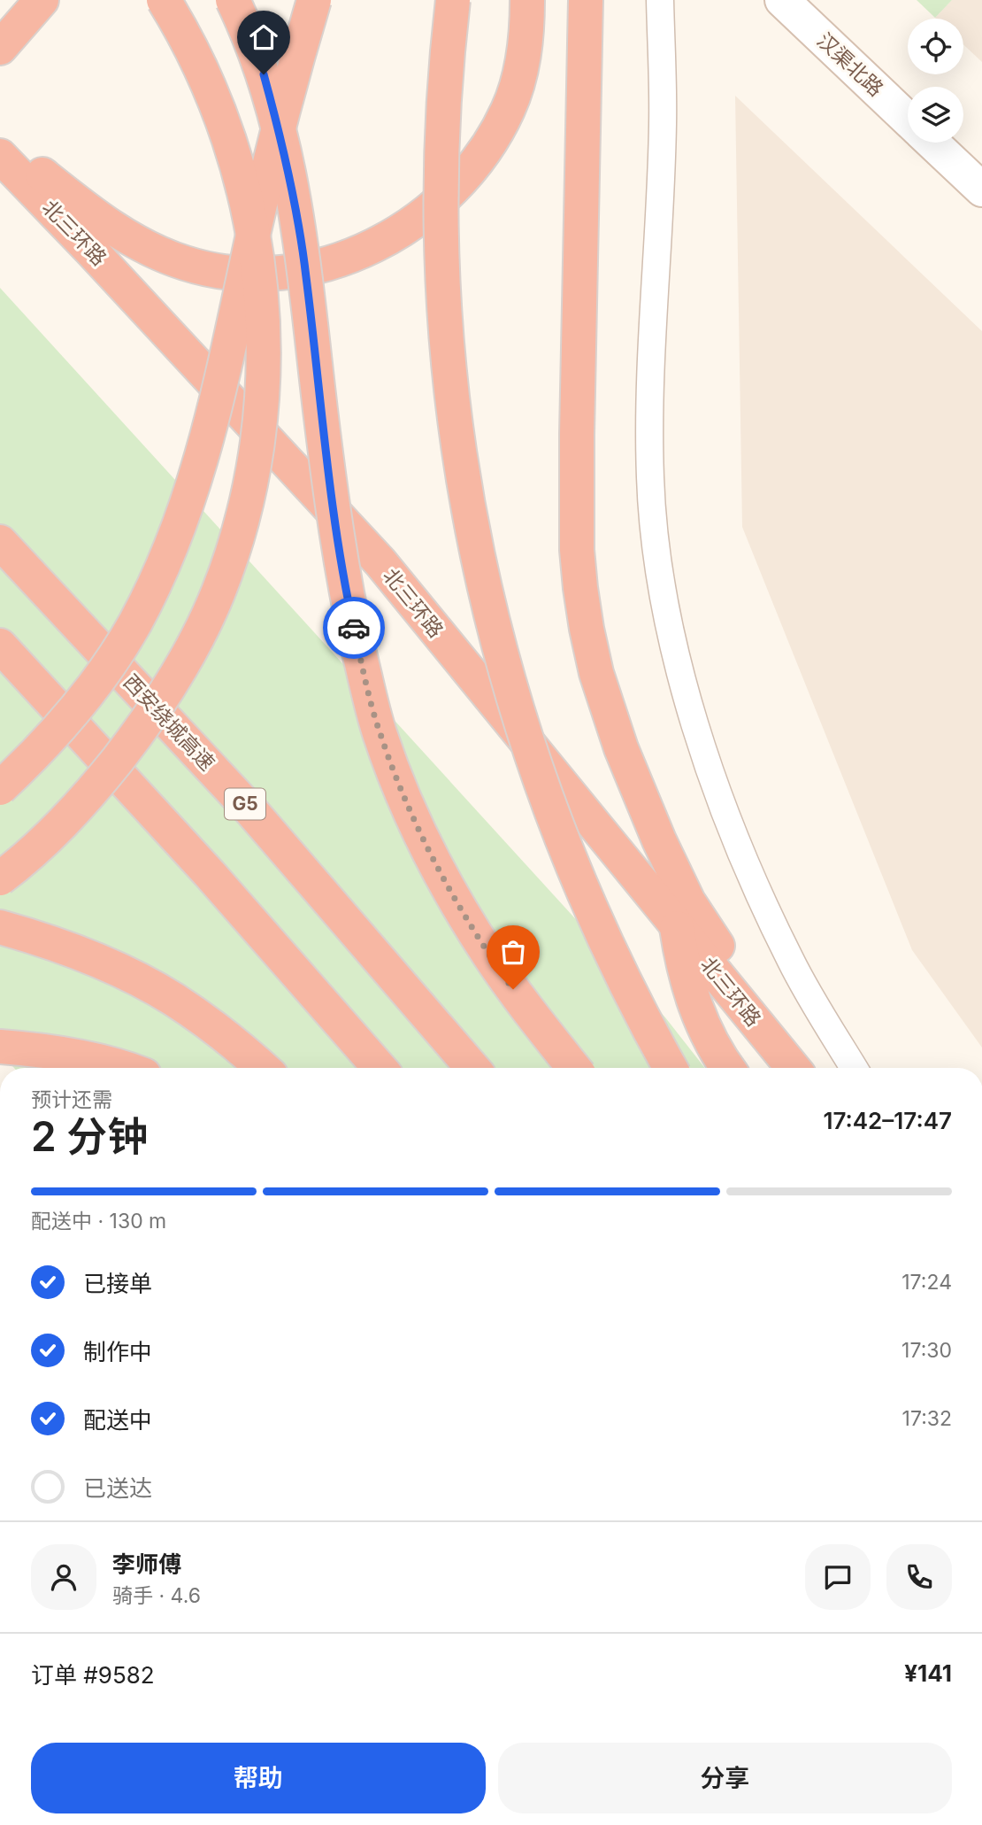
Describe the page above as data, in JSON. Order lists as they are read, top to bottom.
{
  "streets": {
    "highway": ["北三环路", "西安绕城高速", "G5"],
    "street": ["汉渠北路"]
  },
  "page": {
    "heading": ["2 分钟", "预计还需", "17:42–17:47"],
    "panel": [
      "李师傅",
      "骑手 · 4.6",
      "订单 #9582",
      "¥141"
    ],
    "bar": "配送中 · 130 m",
    "list": [
      ["已接单", "17:24"],
      ["制作中", "17:30"],
      ["配送中", "17:32"],
      "已送达"
    ],
    "buttons": ["帮助", "分享"]
  }
}
